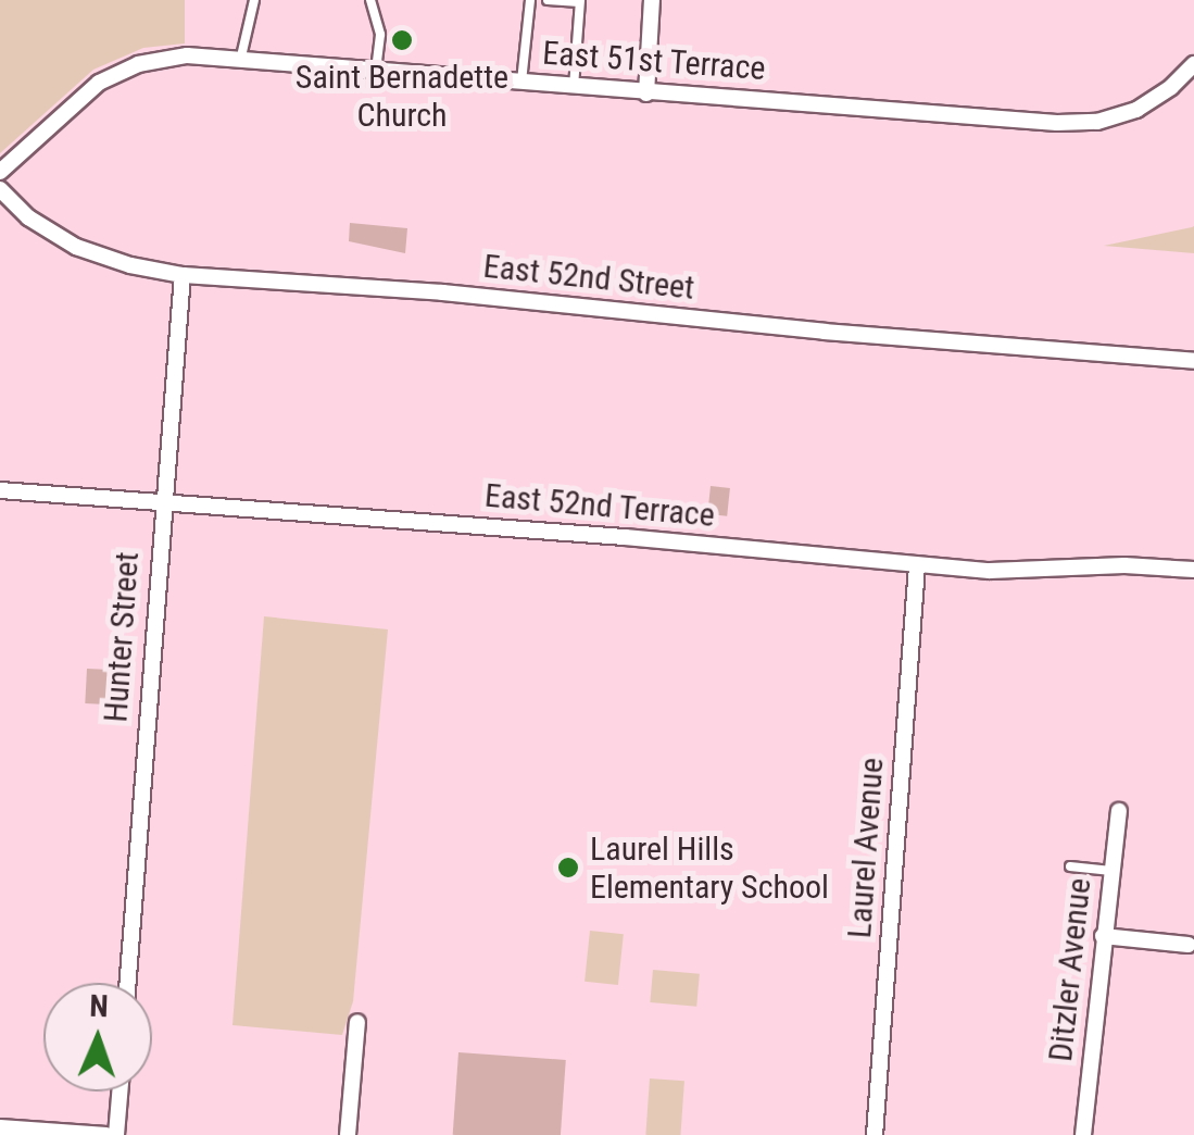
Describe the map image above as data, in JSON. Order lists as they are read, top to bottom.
{
  "streets": {
    "street": [
      "East 51st Terrace",
      "East 52nd Street",
      "East 52nd Terrace",
      "Hunter Street",
      "Laurel Avenue",
      "Ditzler Avenue"
    ]
  },
  "crossings": [
    ["East 52nd Street", "Hunter Street"],
    ["East 52nd Terrace", "Hunter Street"],
    ["East 52nd Terrace", "Laurel Avenue"]
  ],
  "places": ["Saint Bernadette Church", "Laurel Hills Elementary School"],
  "north": "top"
}
